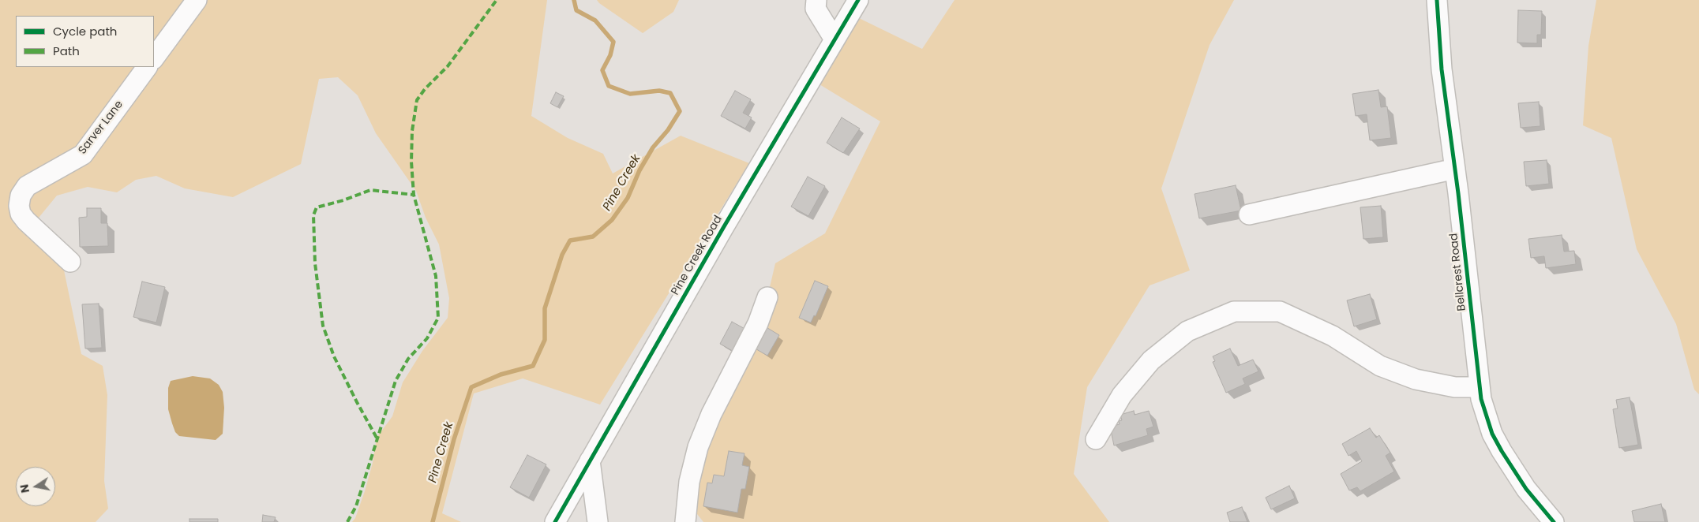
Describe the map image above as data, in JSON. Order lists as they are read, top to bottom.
{
  "streets": {
    "street": ["Sarver Lane", "Pine Creek Road", "Bellcrest Road"]
  },
  "water": ["Pine Creek"],
  "legend": ["Cycle path", "Path"],
  "north": "left"
}
